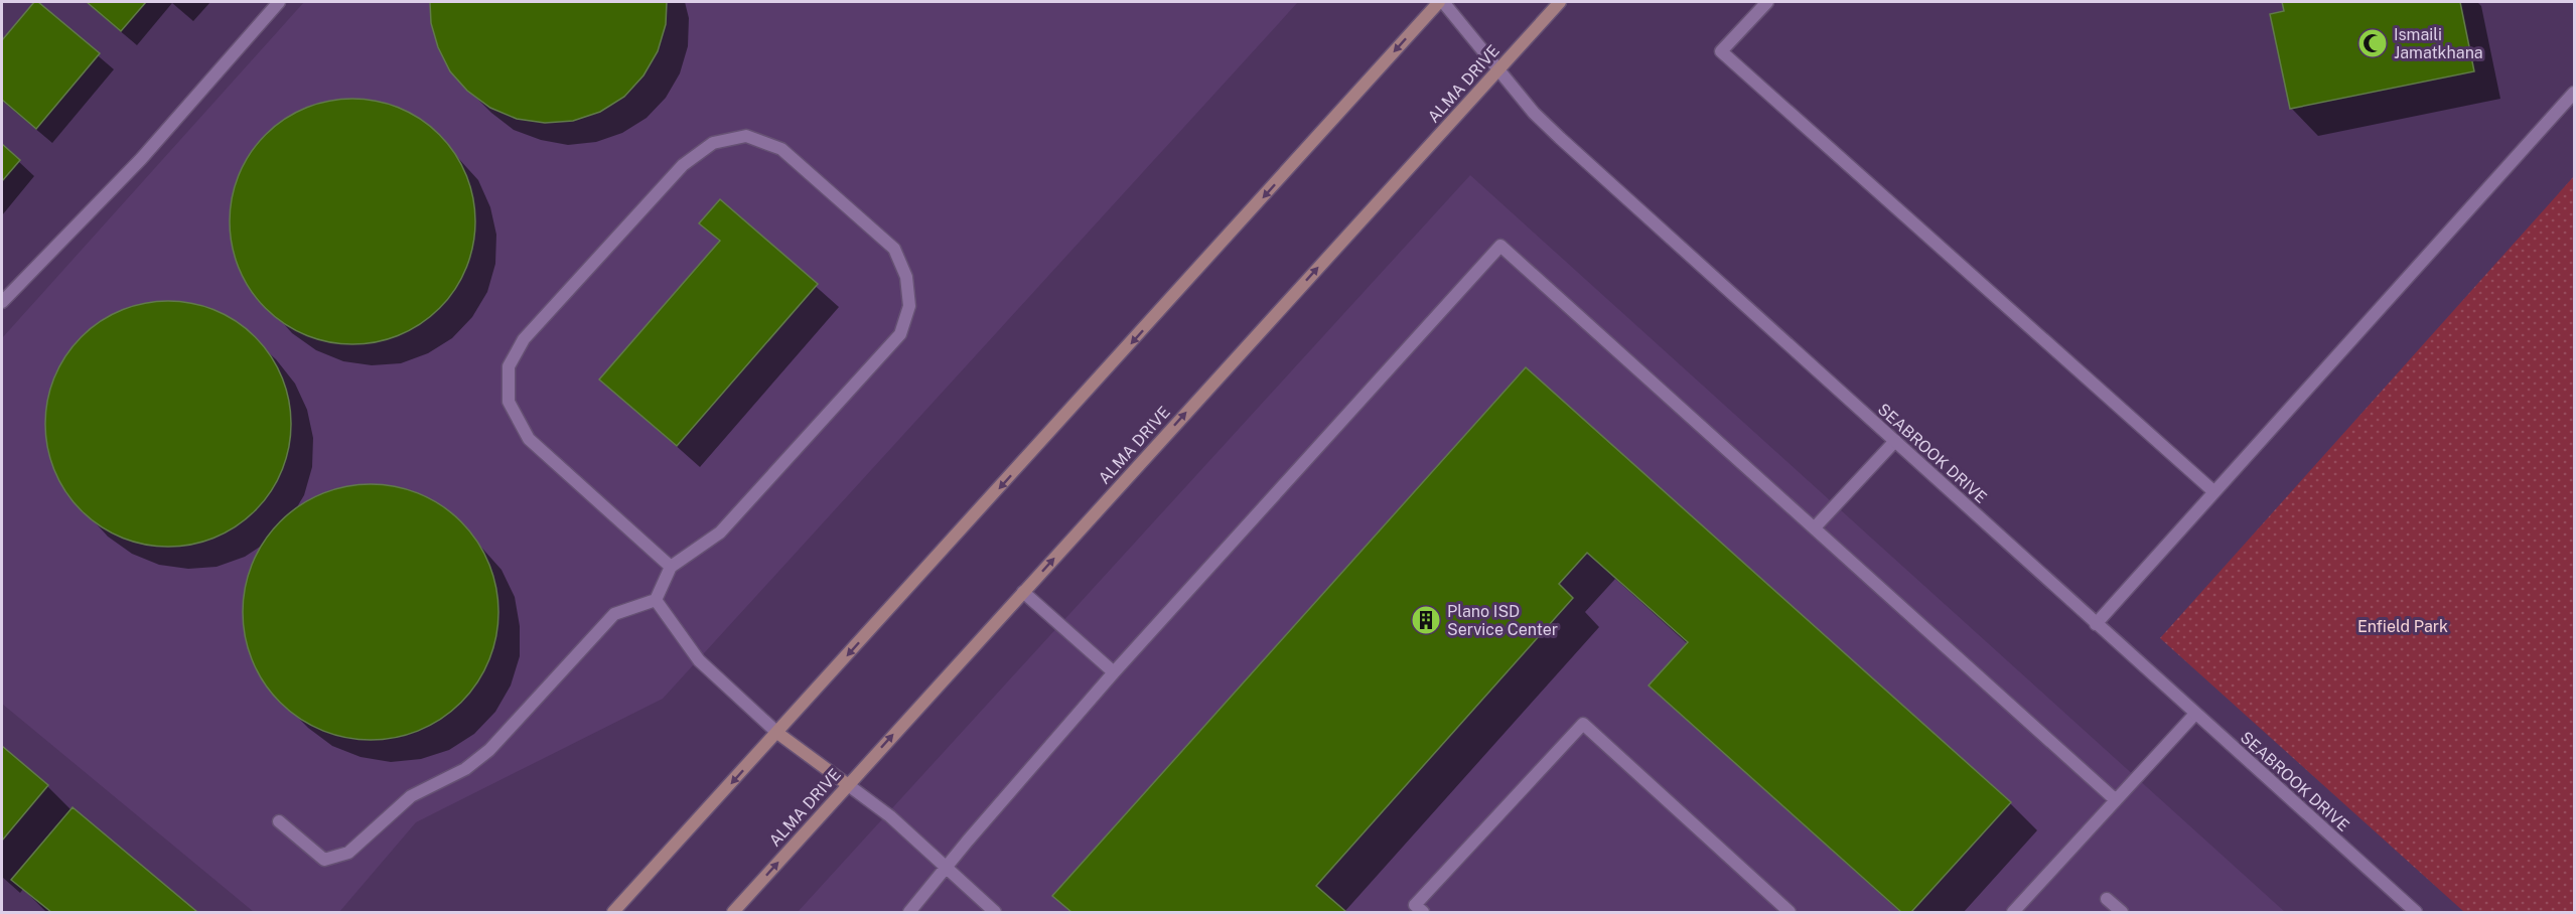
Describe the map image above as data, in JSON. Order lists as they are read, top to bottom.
{
  "streets": {
    "main road": ["ALMA DRIVE"],
    "street": ["SEABROOK DRIVE"]
  },
  "crossings": [
    ["ALMA DRIVE", "SEABROOK DRIVE"]
  ],
  "parks": ["Enfield Park"],
  "places": {
    "mosque": ["Ismaili Jamatkhana"],
    "building": ["Plano ISD Service Center"]
  }
}
